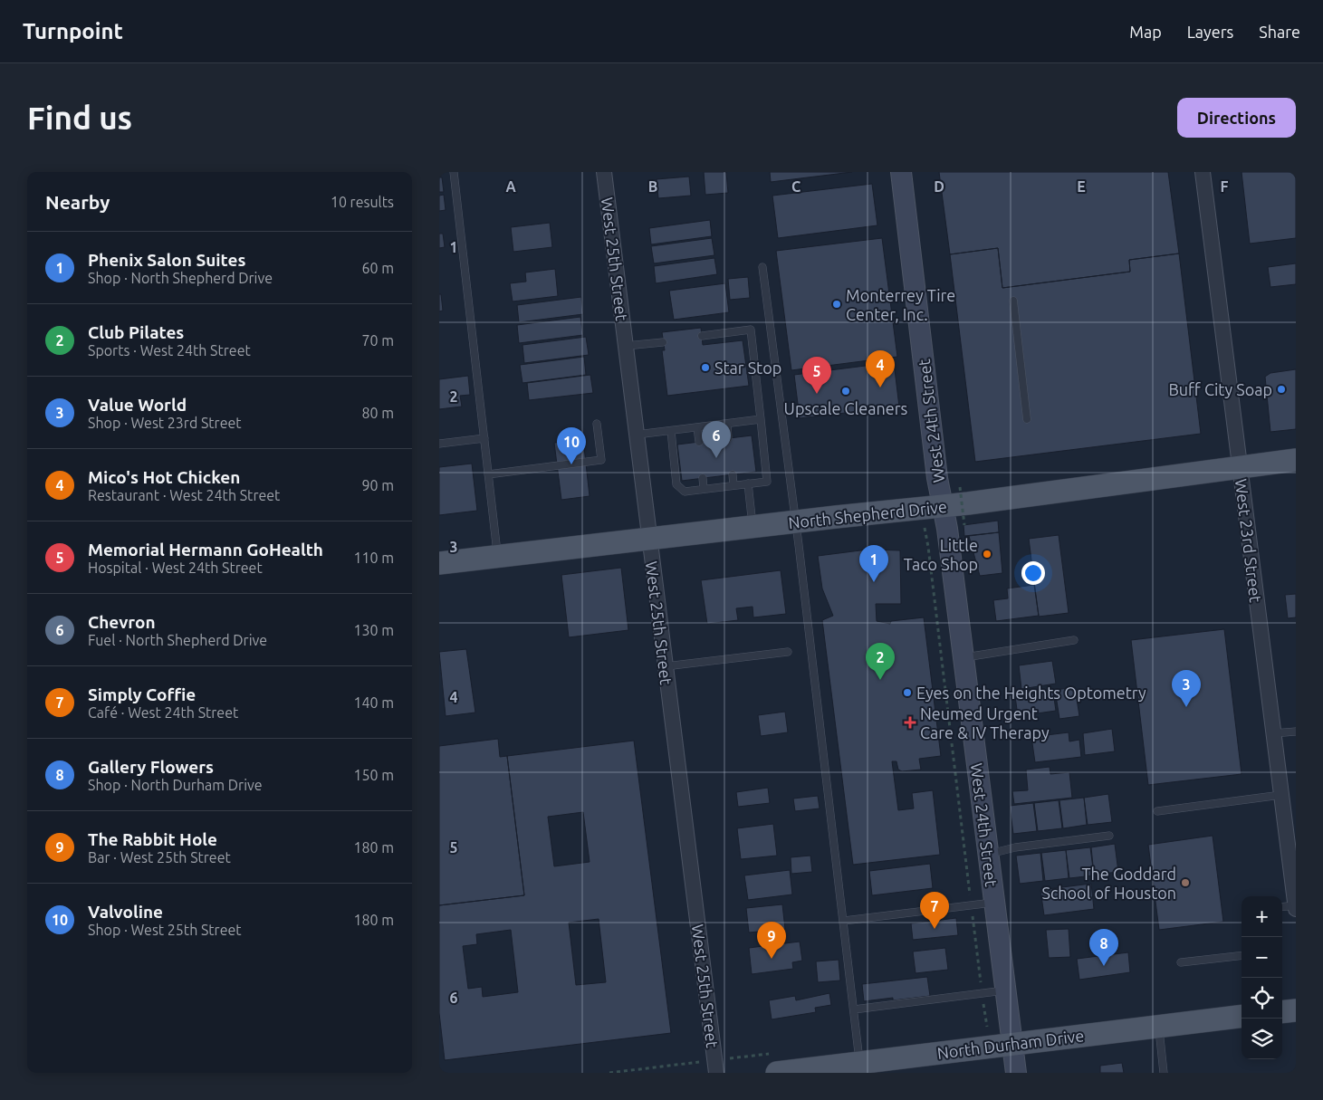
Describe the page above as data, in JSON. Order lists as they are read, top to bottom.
{
  "streets": {
    "main road": ["North Shepherd Drive", "North Durham Drive"],
    "street": ["West 25th Street", "West 24th Street", "West 23rd Street"]
  },
  "crossings": [
    ["West 25th Street", "North Shepherd Drive"],
    ["West 24th Street", "North Shepherd Drive"],
    ["West 24th Street", "North Durham Drive"],
    ["North Shepherd Drive", "West 23rd Street"]
  ],
  "places": {
    "other": [
      "Monterrey Tire Center, Inc.",
      "Star Stop",
      "Buff City Soap",
      "Upscale Cleaners",
      "Little Taco Shop",
      "Eyes on the Heights Optometry",
      "The Goddard School of Houston"
    ],
    "health": ["Neumed Urgent Care & IV Therapy"]
  },
  "page": {
    "header": "Turnpoint",
    "nav": ["Map", "Layers", "Share"],
    "buttons": "Directions",
    "title": "Find us",
    "heading": ["Nearby", "10 results"],
    "list": [
      {
        "mark": "1",
        "name": "Phenix Salon Suites",
        "note": "Shop · North Shepherd Drive",
        "value": "60 m"
      },
      {
        "mark": "2",
        "name": "Club Pilates",
        "note": "Sports · West 24th Street",
        "value": "70 m"
      },
      {
        "mark": "3",
        "name": "Value World",
        "note": "Shop · West 23rd Street",
        "value": "80 m"
      },
      {
        "mark": "4",
        "name": "Mico's Hot Chicken",
        "note": "Restaurant · West 24th Street",
        "value": "90 m"
      },
      {
        "mark": "5",
        "name": "Memorial Hermann GoHealth",
        "note": "Hospital · West 24th Street",
        "value": "110 m"
      },
      {
        "mark": "6",
        "name": "Chevron",
        "note": "Fuel · North Shepherd Drive",
        "value": "130 m"
      },
      {
        "mark": "7",
        "name": "Simply Coffie",
        "note": "Café · West 24th Street",
        "value": "140 m"
      },
      {
        "mark": "8",
        "name": "Gallery Flowers",
        "note": "Shop · North Durham Drive",
        "value": "150 m"
      },
      {
        "mark": "9",
        "name": "The Rabbit Hole",
        "note": "Bar · West 25th Street",
        "value": "180 m"
      },
      {
        "mark": "10",
        "name": "Valvoline",
        "note": "Shop · West 25th Street",
        "value": "180 m"
      }
    ],
    "pins": [
      "4",
      "5",
      "6",
      "10",
      "1",
      "2",
      "3",
      "7",
      "9",
      "8"
    ],
    "map_buttons": ["+", "−"]
  },
  "grid": {
    "columns": [
      "A",
      "B",
      "C",
      "D",
      "E",
      "F"
    ],
    "rows": [
      "1",
      "2",
      "3",
      "4",
      "5",
      "6"
    ]
  }
}
